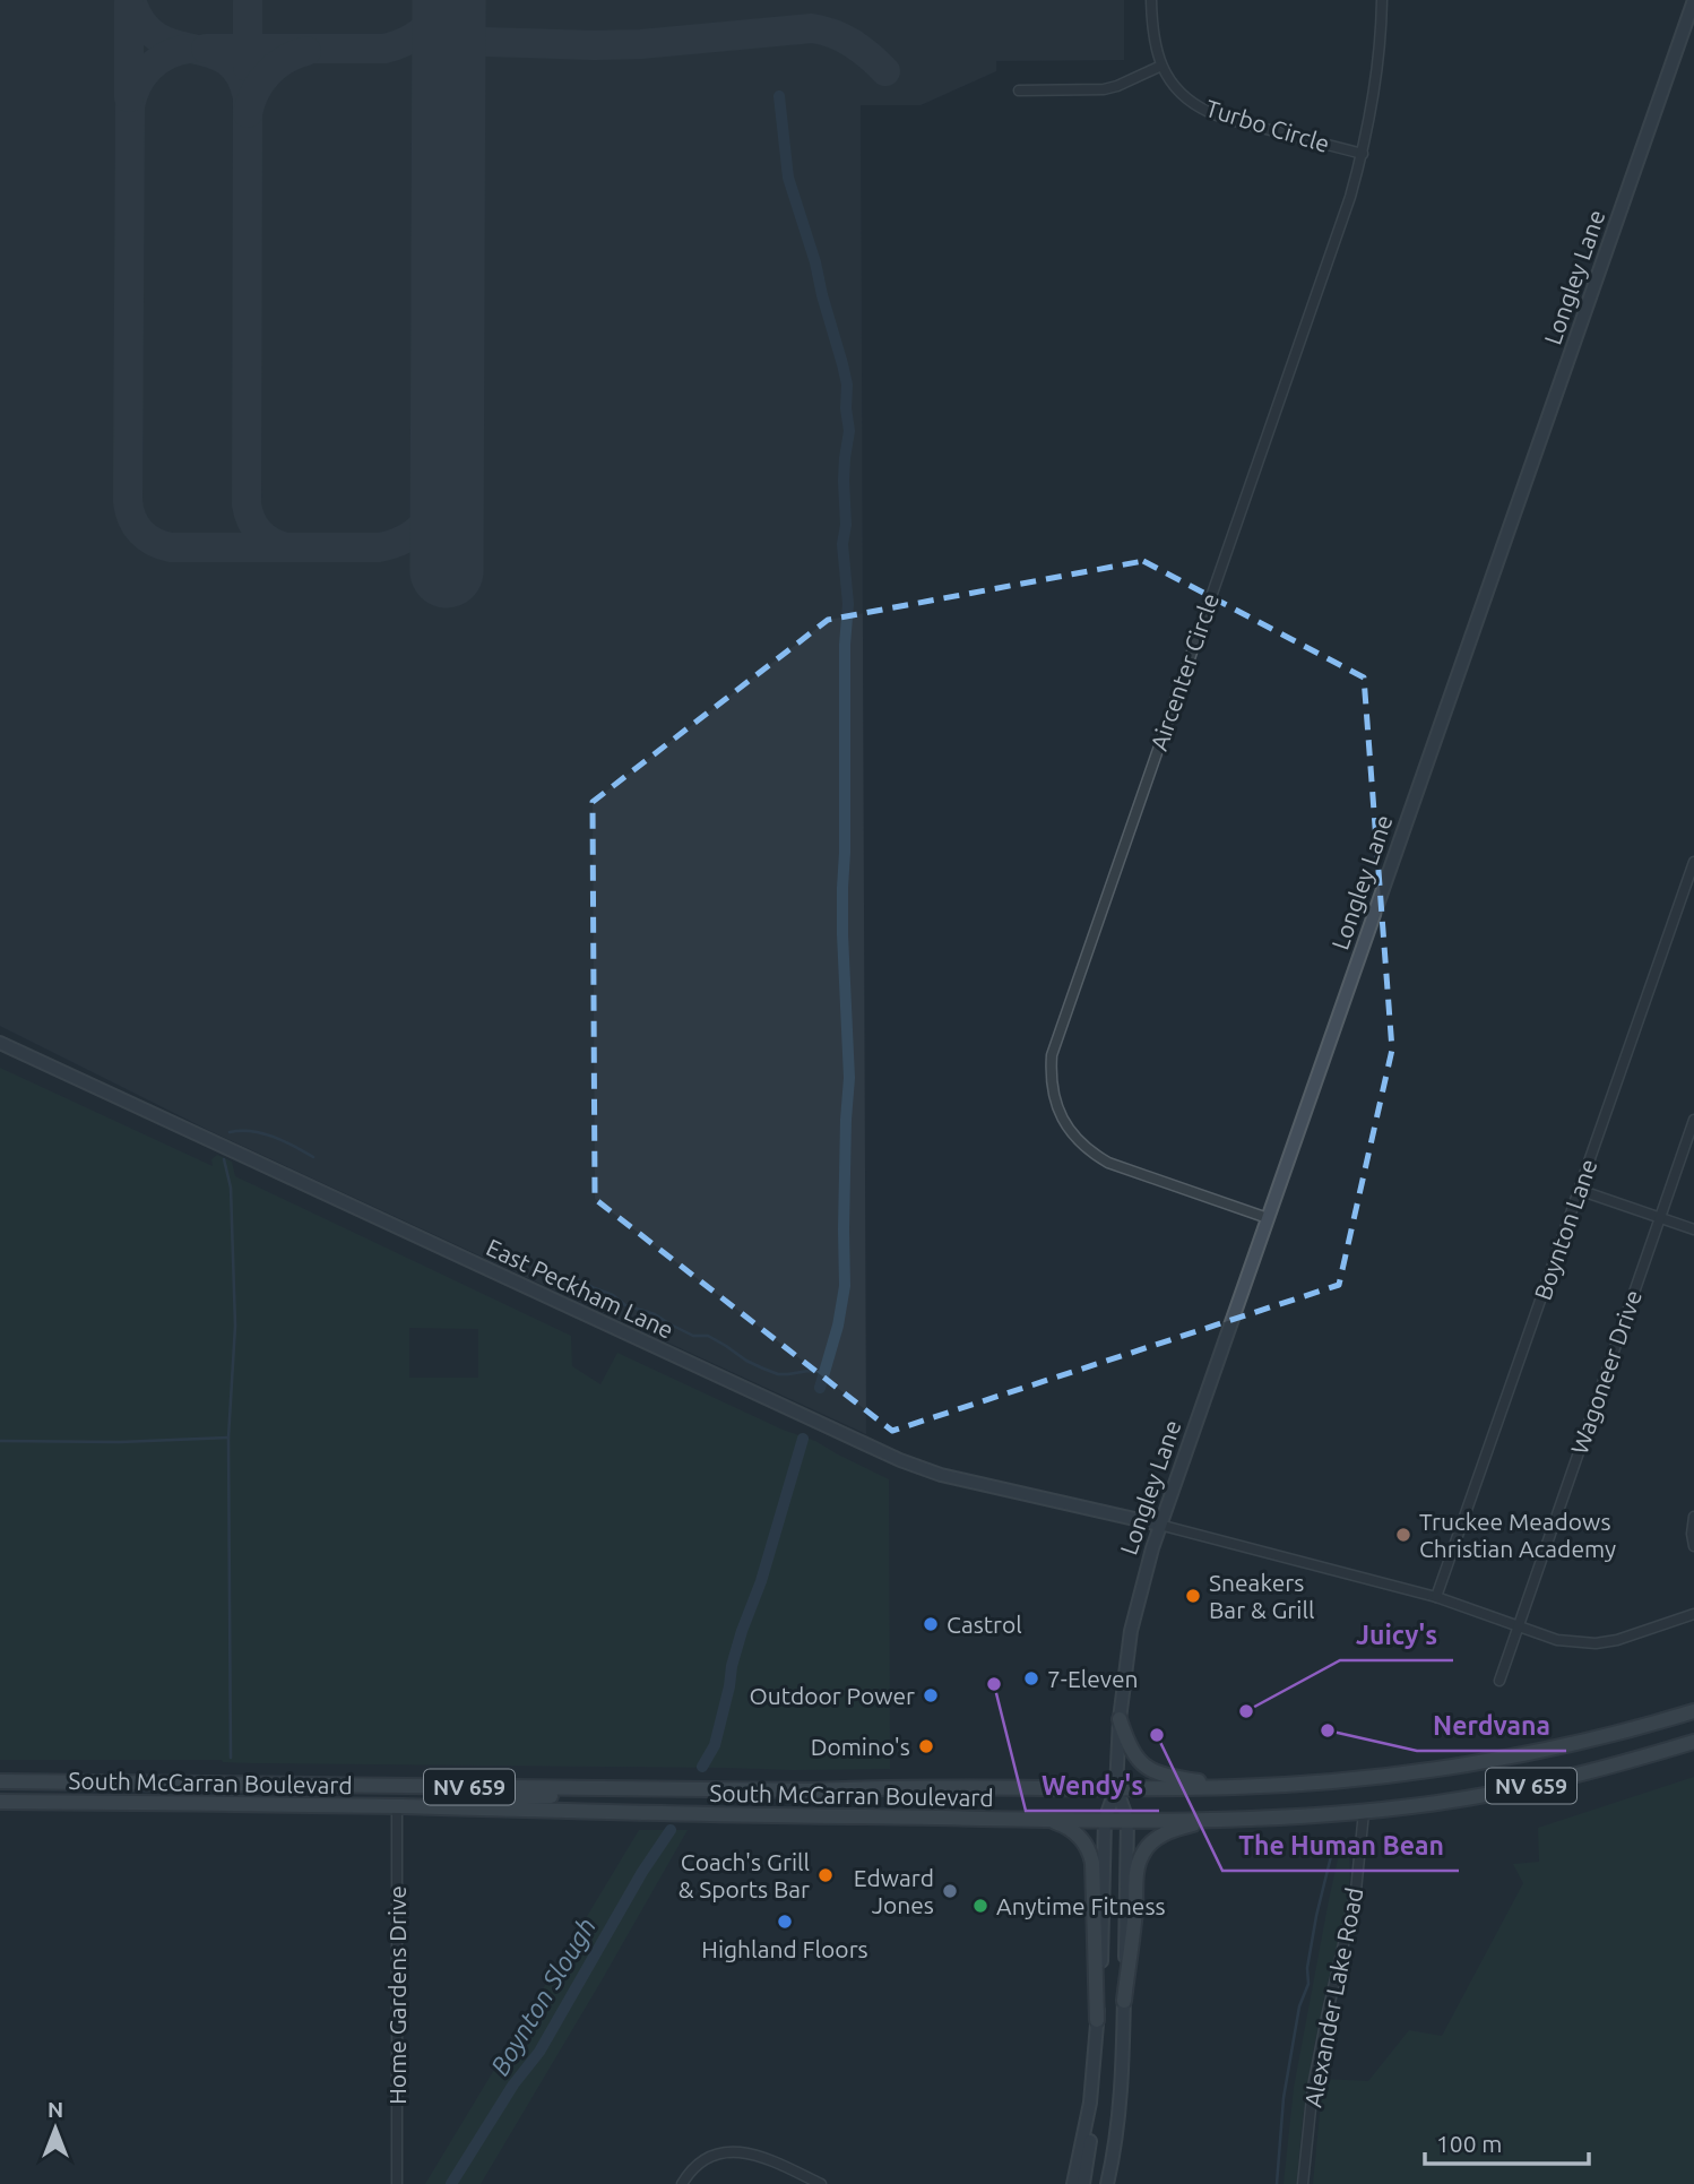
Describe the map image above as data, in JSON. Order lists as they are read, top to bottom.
{
  "streets": {
    "main road": [
      "Longley Lane",
      "East Peckham Lane",
      "South McCarran Boulevard",
      "NV 659"
    ],
    "street": [
      "Turbo Circle",
      "Aircenter Circle",
      "Boynton Lane",
      "Wagoneer Drive",
      "Home Gardens Drive",
      "Alexander Lake Road"
    ]
  },
  "crossings": [
    ["Turbo Circle", "Aircenter Circle"],
    ["Longley Lane", "Aircenter Circle"],
    ["Longley Lane", "East Peckham Lane"],
    ["Longley Lane", "South McCarran Boulevard"],
    ["South McCarran Boulevard", "Home Gardens Drive"],
    ["South McCarran Boulevard", "Alexander Lake Road"]
  ],
  "water": ["Boynton Slough"],
  "places": [
    "Truckee Meadows Christian Academy",
    "Sneakers Bar & Grill",
    "Castrol",
    "7-Eleven",
    "Wendy's",
    "Outdoor Power",
    "Juicy's",
    "Nerdvana",
    "The Human Bean",
    "Domino's",
    "Coach's Grill & Sports Bar",
    "Edward Jones",
    "Anytime Fitness",
    "Highland Floors"
  ],
  "scale_bar": "100 m",
  "north": "top"
}
